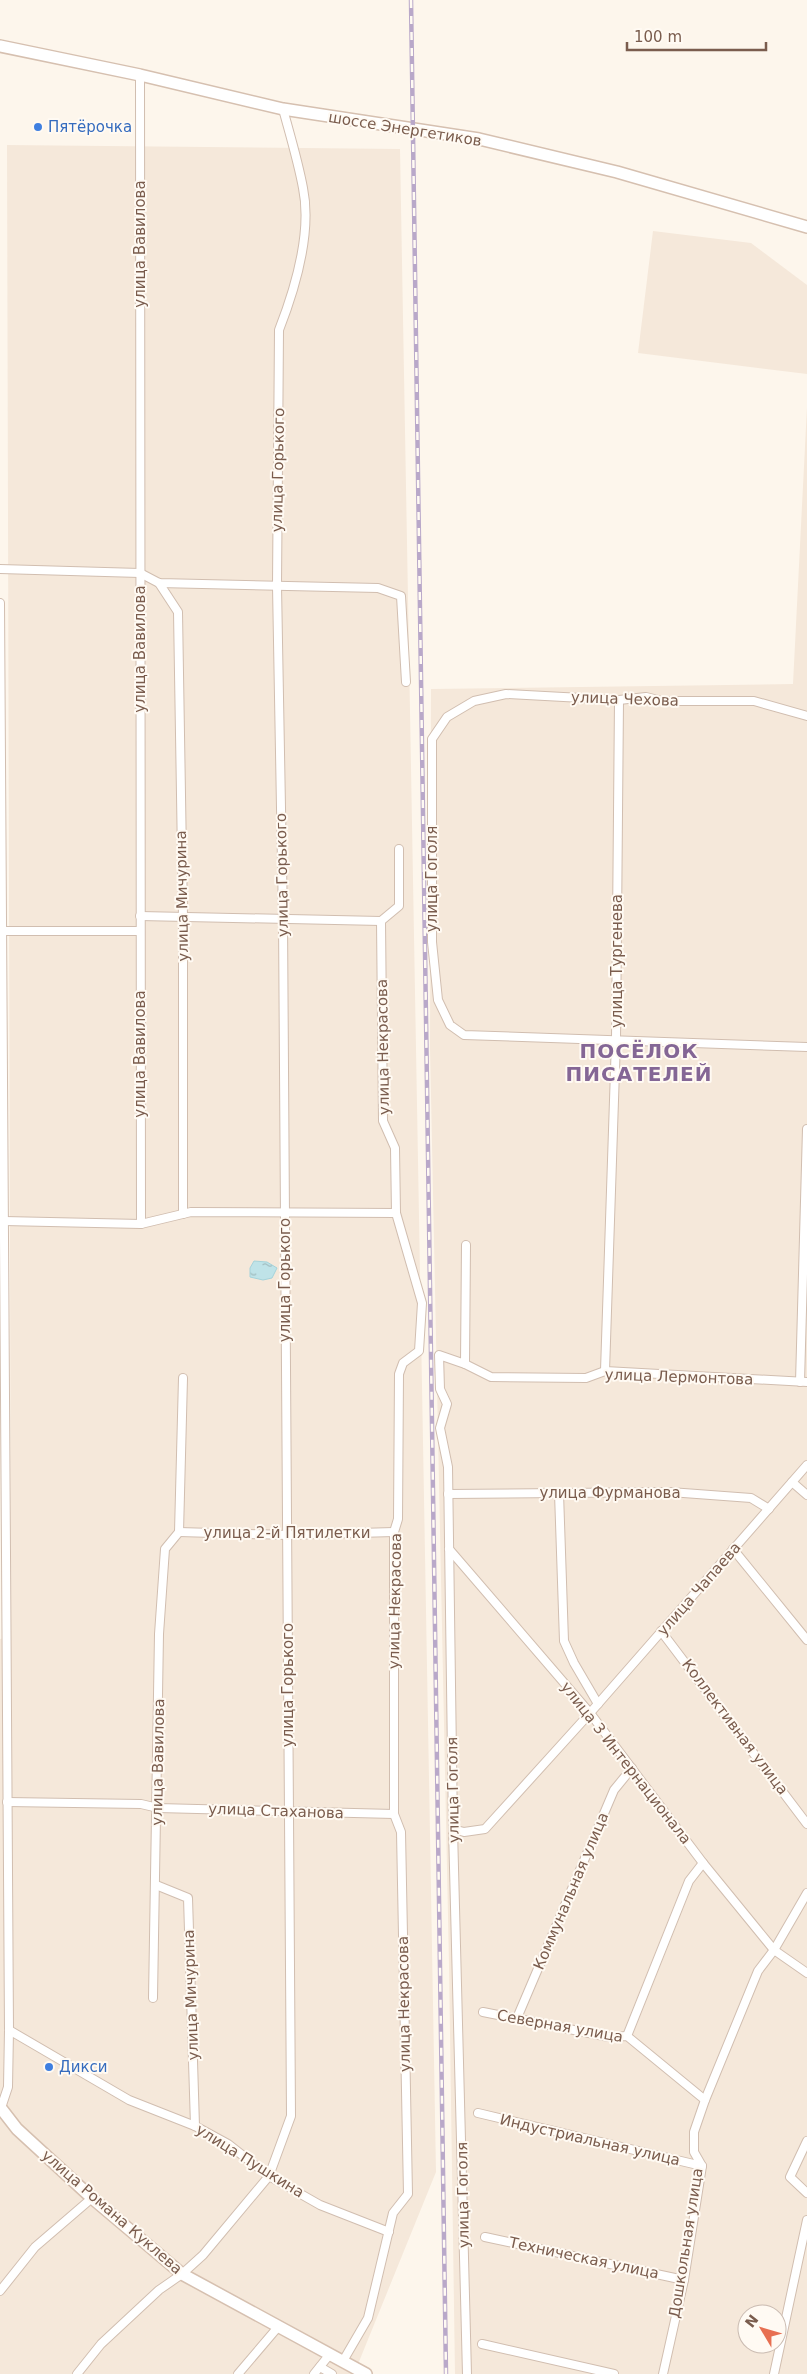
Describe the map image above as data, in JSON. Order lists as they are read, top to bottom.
{
  "streets": {
    "main road": ["шоссе Энергетиков", "улица Романа Куклева"],
    "street": [
      "улица Вавилова",
      "улица Горького",
      "улица Чехова",
      "улица Гоголя",
      "улица Мичурина",
      "улица Тургенева",
      "улица Некрасова",
      "улица Лермонтова",
      "улица Фурманова",
      "улица 2-й Пятилетки",
      "улица Чапаева",
      "Коллективная улица",
      "улица 3 Интернационала",
      "улица Стаханова",
      "Коммунальная улица",
      "Северная улица",
      "Индустриальная улица",
      "улица Пушкина",
      "Дошкольная улица",
      "Техническая улица"
    ]
  },
  "crossings": [
    ["шоссе Энергетиков", "улица Вавилова"],
    ["шоссе Энергетиков", "улица Горького"],
    ["улица Вавилова", "улица Мичурина"],
    ["улица Вавилова", "улица 2-й Пятилетки"],
    ["улица Вавилова", "улица Стаханова"],
    ["улица Горького", "улица 2-й Пятилетки"],
    ["улица Горького", "улица Стаханова"],
    ["улица Горького", "улица Пушкина"],
    ["улица Горького", "улица Романа Куклева"],
    ["улица Чехова", "улица Гоголя"],
    ["улица Чехова", "улица Тургенева"],
    ["улица Гоголя", "улица Тургенева"],
    ["улица Гоголя", "улица Лермонтова"],
    ["улица Гоголя", "улица Фурманова"],
    ["улица Гоголя", "улица Чапаева"],
    ["улица Гоголя", "улица 3 Интернационала"],
    ["улица Мичурина", "улица Пушкина"],
    ["улица Тургенева", "улица Лермонтова"],
    ["улица Некрасова", "улица 2-й Пятилетки"],
    ["улица Некрасова", "улица Стаханова"],
    ["улица Некрасова", "улица Пушкина"],
    ["улица Некрасова", "улица Романа Куклева"],
    ["улица Фурманова", "улица Чапаева"],
    ["улица Чапаева", "Коллективная улица"],
    ["улица Чапаева", "улица 3 Интернационала"],
    ["улица 3 Интернационала", "Коммунальная улица"],
    ["улица 3 Интернационала", "Дошкольная улица"],
    ["Коммунальная улица", "Северная улица"],
    ["Северная улица", "Дошкольная улица"],
    ["Индустриальная улица", "Дошкольная улица"],
    ["Дошкольная улица", "Техническая улица"]
  ],
  "districts": ["ПОСЁЛОК ПИСАТЕЛЕЙ"],
  "places": ["Пятёрочка", "Дикси"],
  "scale_bar": "100 m",
  "north": "top left"
}
